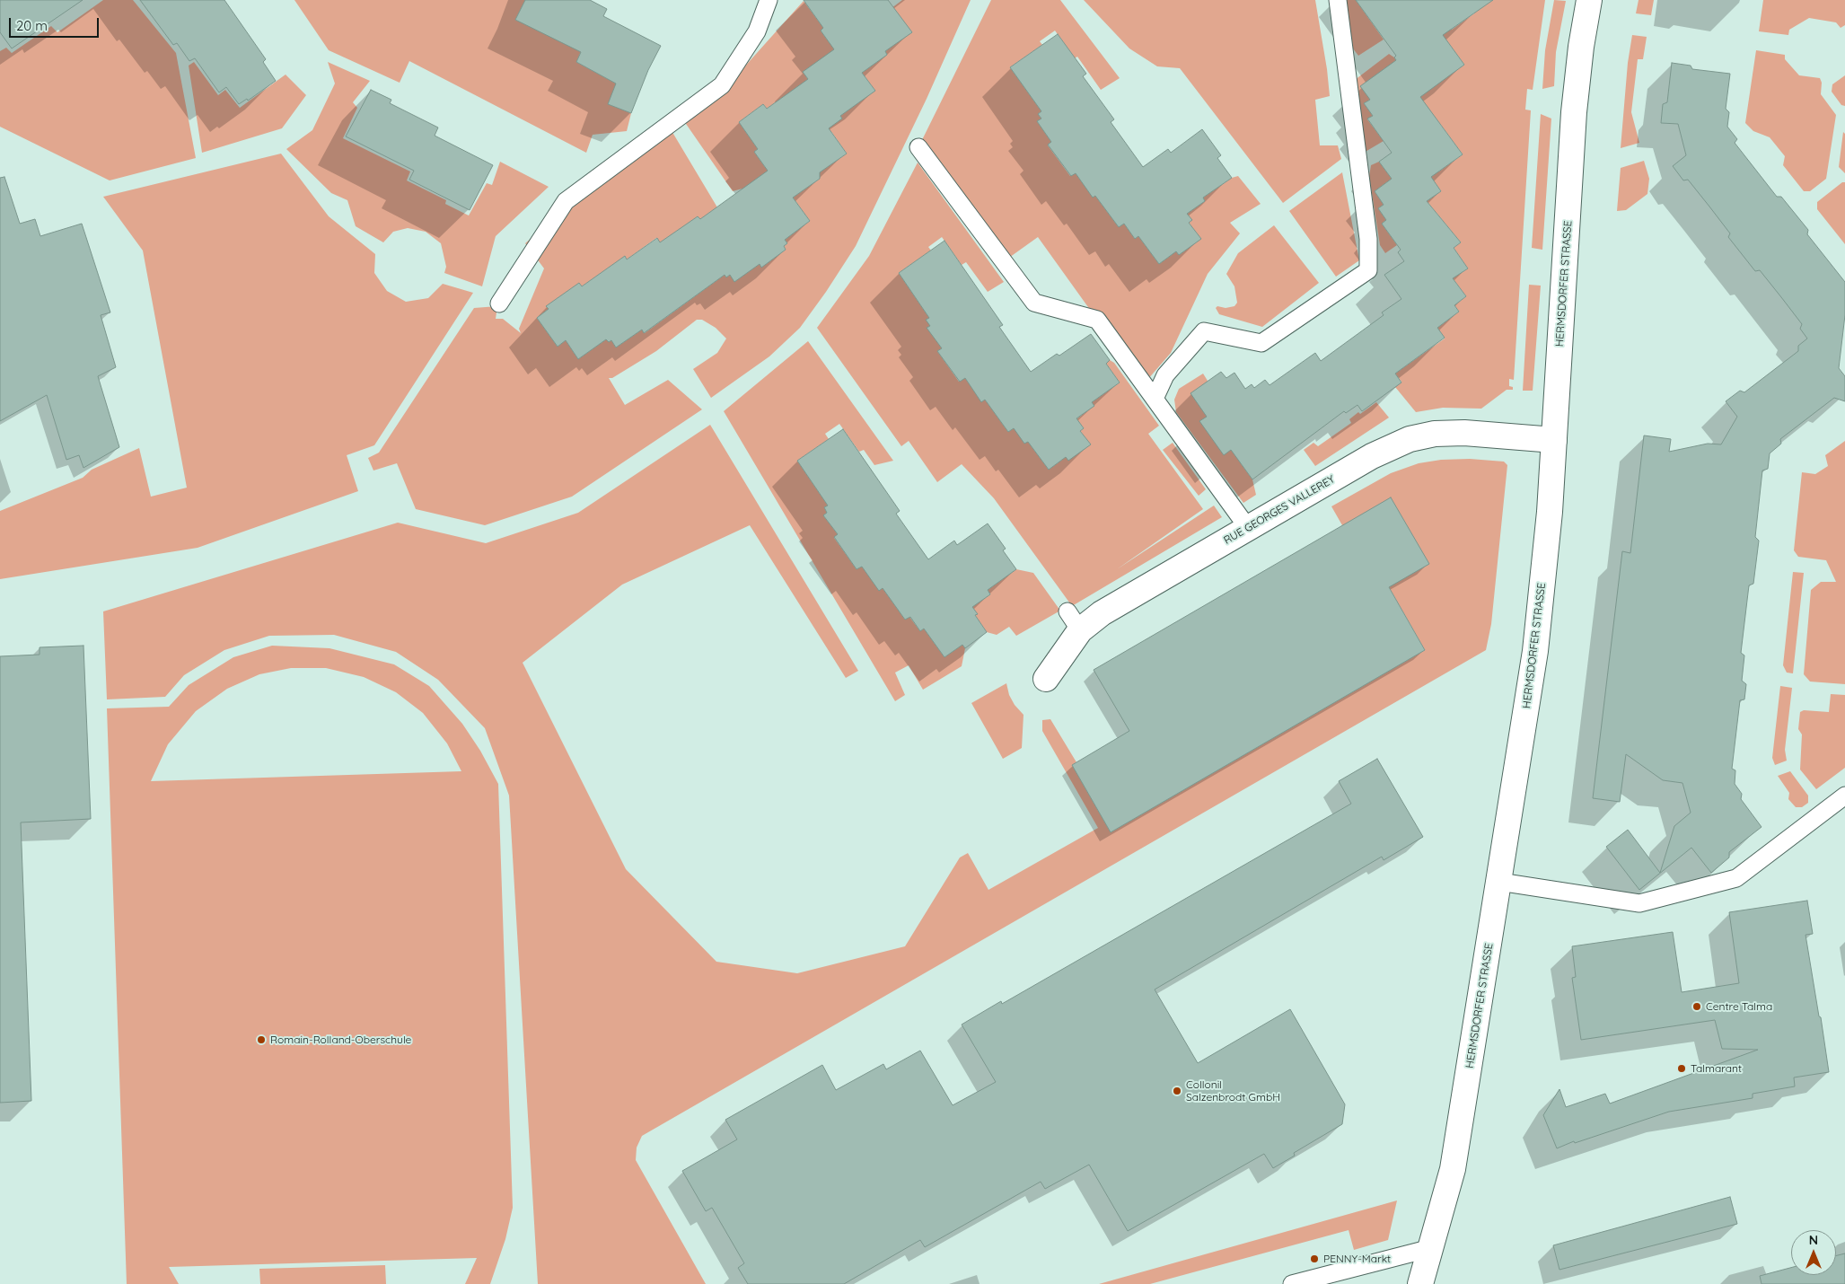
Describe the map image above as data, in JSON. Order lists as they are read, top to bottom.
{
  "streets": {
    "main road": ["HERMSDORFER STRASSE", "RUE GEORGES VALLEREY"]
  },
  "crossings": [
    ["HERMSDORFER STRASSE", "RUE GEORGES VALLEREY"]
  ],
  "places": [
    "Centre Talma",
    "Romain-Rolland-Oberschule",
    "Talmarant",
    "Collonil Salzenbrodt GmbH",
    "PENNY-Markt"
  ],
  "scale_bar": "20 m",
  "north": "top"
}
